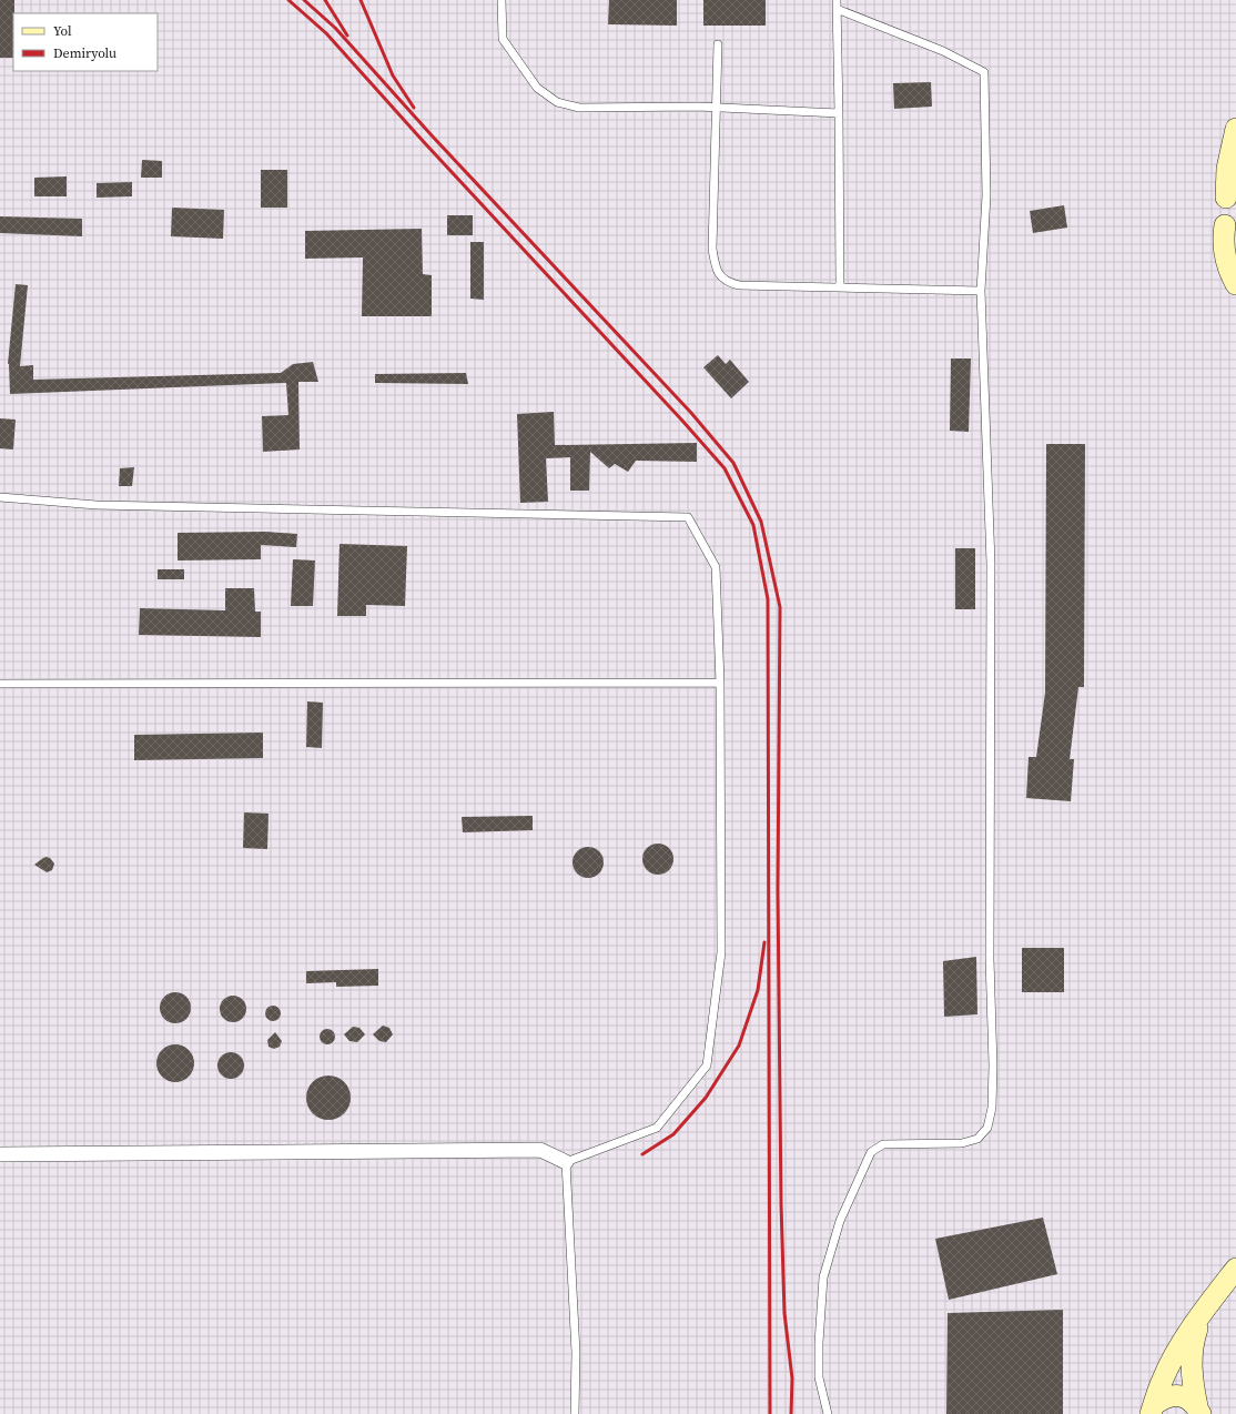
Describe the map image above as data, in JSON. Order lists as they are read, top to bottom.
{
  "legend": ["Yol", "Demiryolu"]
}
